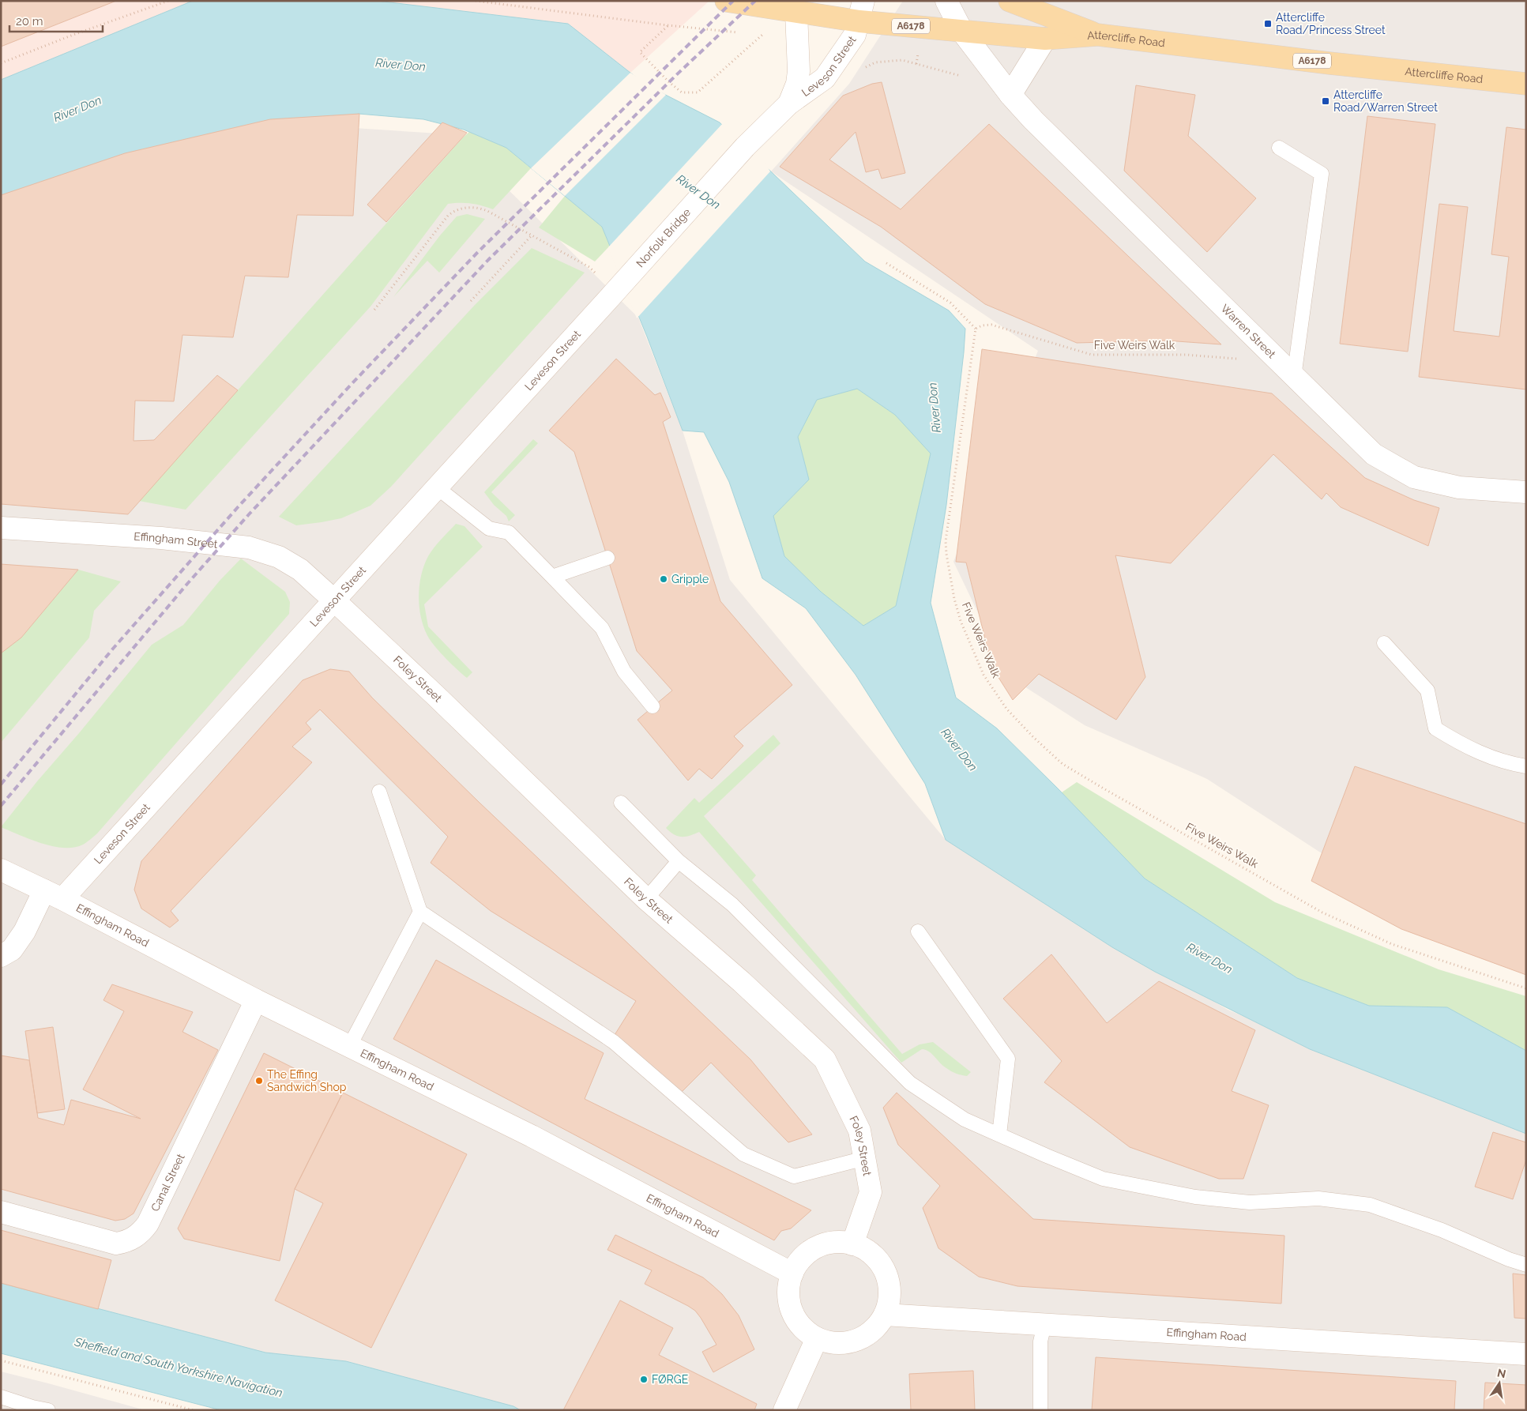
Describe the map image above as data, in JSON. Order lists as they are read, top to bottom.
{
  "streets": {
    "main road": [
      "A6178",
      "Attercliffe Road",
      "Leveson Street",
      "Norfolk Bridge",
      "Warren Street",
      "Effingham Street",
      "Foley Street",
      "Effingham Road",
      "Canal Street"
    ],
    "path": ["Five Weirs Walk"]
  },
  "crossings": [
    ["A6178", "Attercliffe Road"],
    ["Attercliffe Road", "Leveson Street"],
    ["Attercliffe Road", "Warren Street"],
    ["Leveson Street", "Norfolk Bridge"],
    ["Leveson Street", "Effingham Street"],
    ["Leveson Street", "Foley Street"],
    ["Leveson Street", "Effingham Road"],
    ["Warren Street", "Five Weirs Walk"],
    ["Effingham Street", "Foley Street"],
    ["Foley Street", "Effingham Road"],
    ["Effingham Road", "Canal Street"]
  ],
  "water": ["River Don", "Sheffield and South Yorkshire Navigation"],
  "places": {
    "transit": ["Attercliffe Road/Princess Street", "Attercliffe Road/Warren Street"],
    "other": ["Gripple", "The Effing Sandwich Shop", "FØRGE"]
  },
  "scale_bar": "20 m",
  "north": "top"
}
